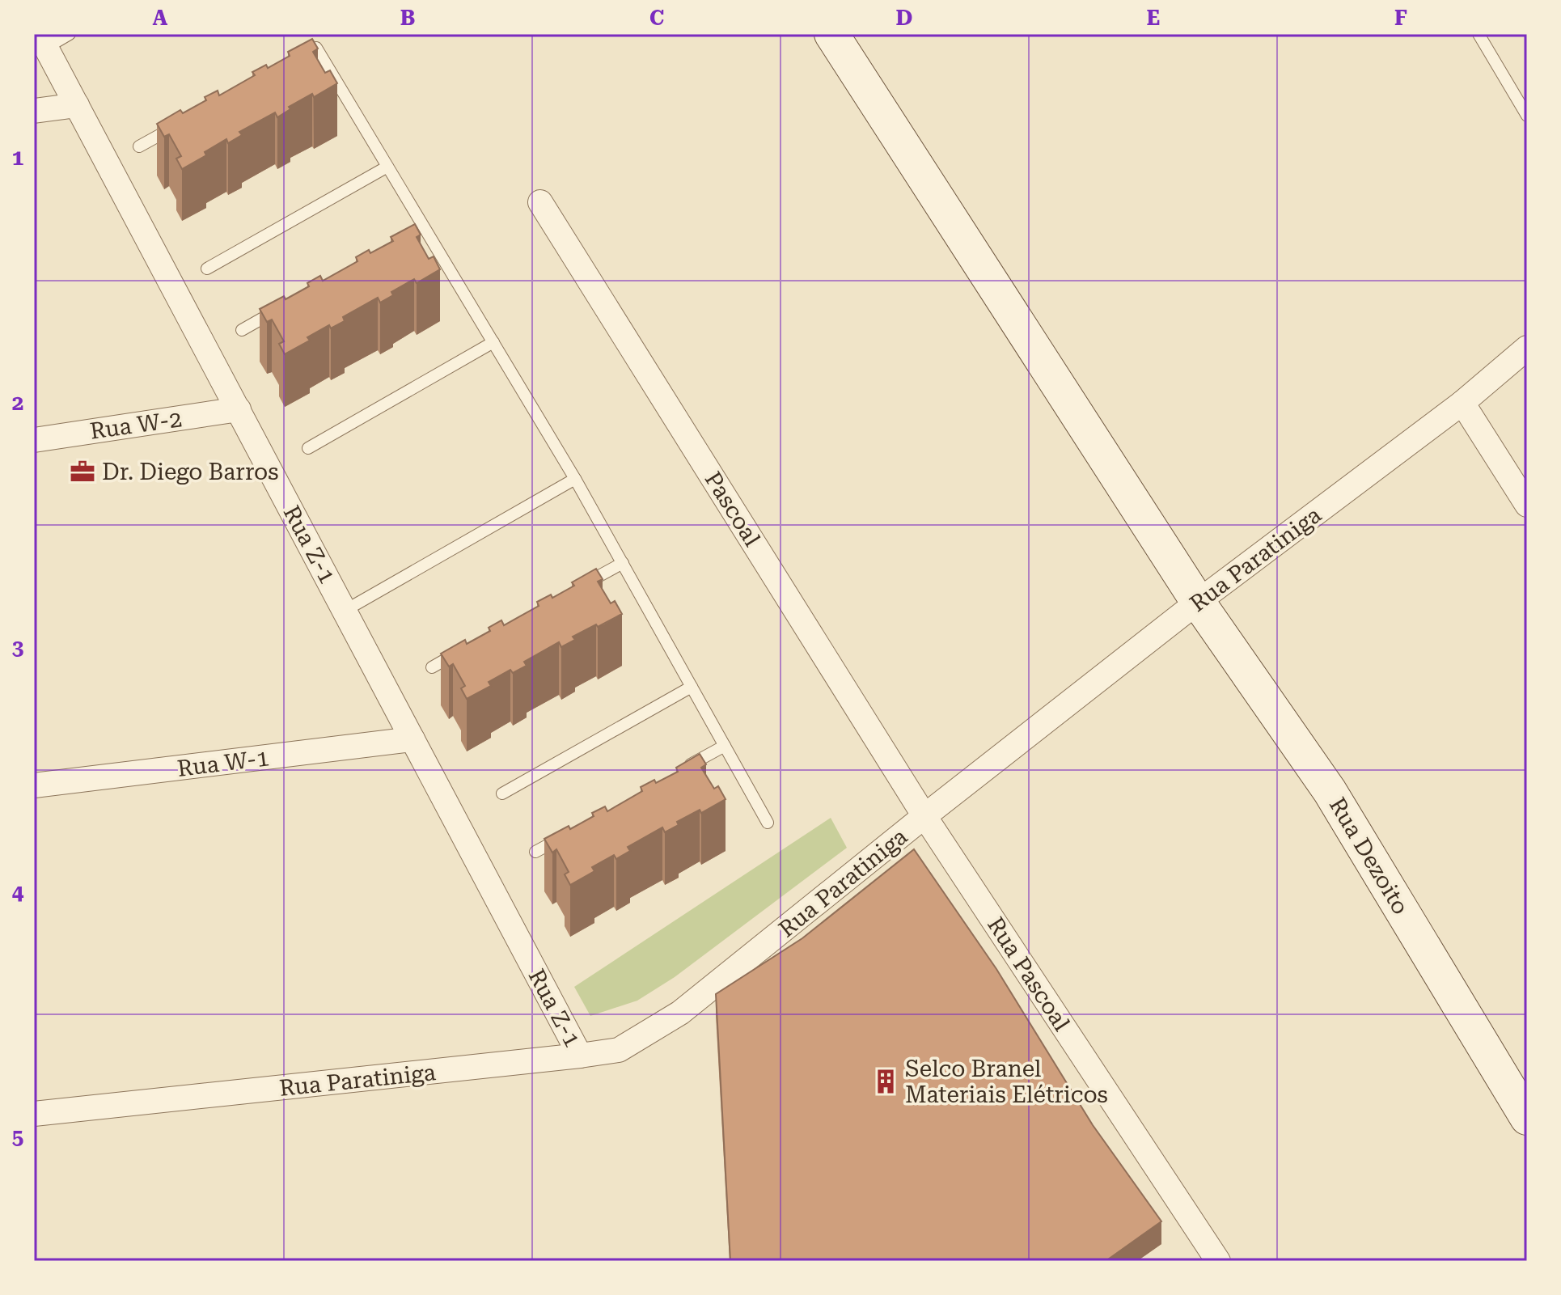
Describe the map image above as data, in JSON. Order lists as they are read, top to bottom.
{
  "streets": {
    "street": [
      "Rua W-2",
      "Pascoal",
      "Rua Z-1",
      "Rua Paratiniga",
      "Rua W-1",
      "Rua Dezoito",
      "Rua Pascoal"
    ]
  },
  "crossings": [
    ["Rua W-2", "Rua Z-1"],
    ["Pascoal", "Rua Paratiniga"],
    ["Pascoal", "Rua Pascoal"],
    ["Rua Z-1", "Rua Paratiniga"],
    ["Rua Z-1", "Rua W-1"],
    ["Rua Paratiniga", "Rua Dezoito"],
    ["Rua Paratiniga", "Rua Pascoal"]
  ],
  "places": {
    "office": ["Dr. Diego Barros"],
    "building": ["Selco Branel Materiais Elétricos"]
  },
  "grid": {
    "columns": [
      "A",
      "B",
      "C",
      "D",
      "E",
      "F"
    ],
    "rows": [
      "1",
      "2",
      "3",
      "4",
      "5"
    ]
  }
}
